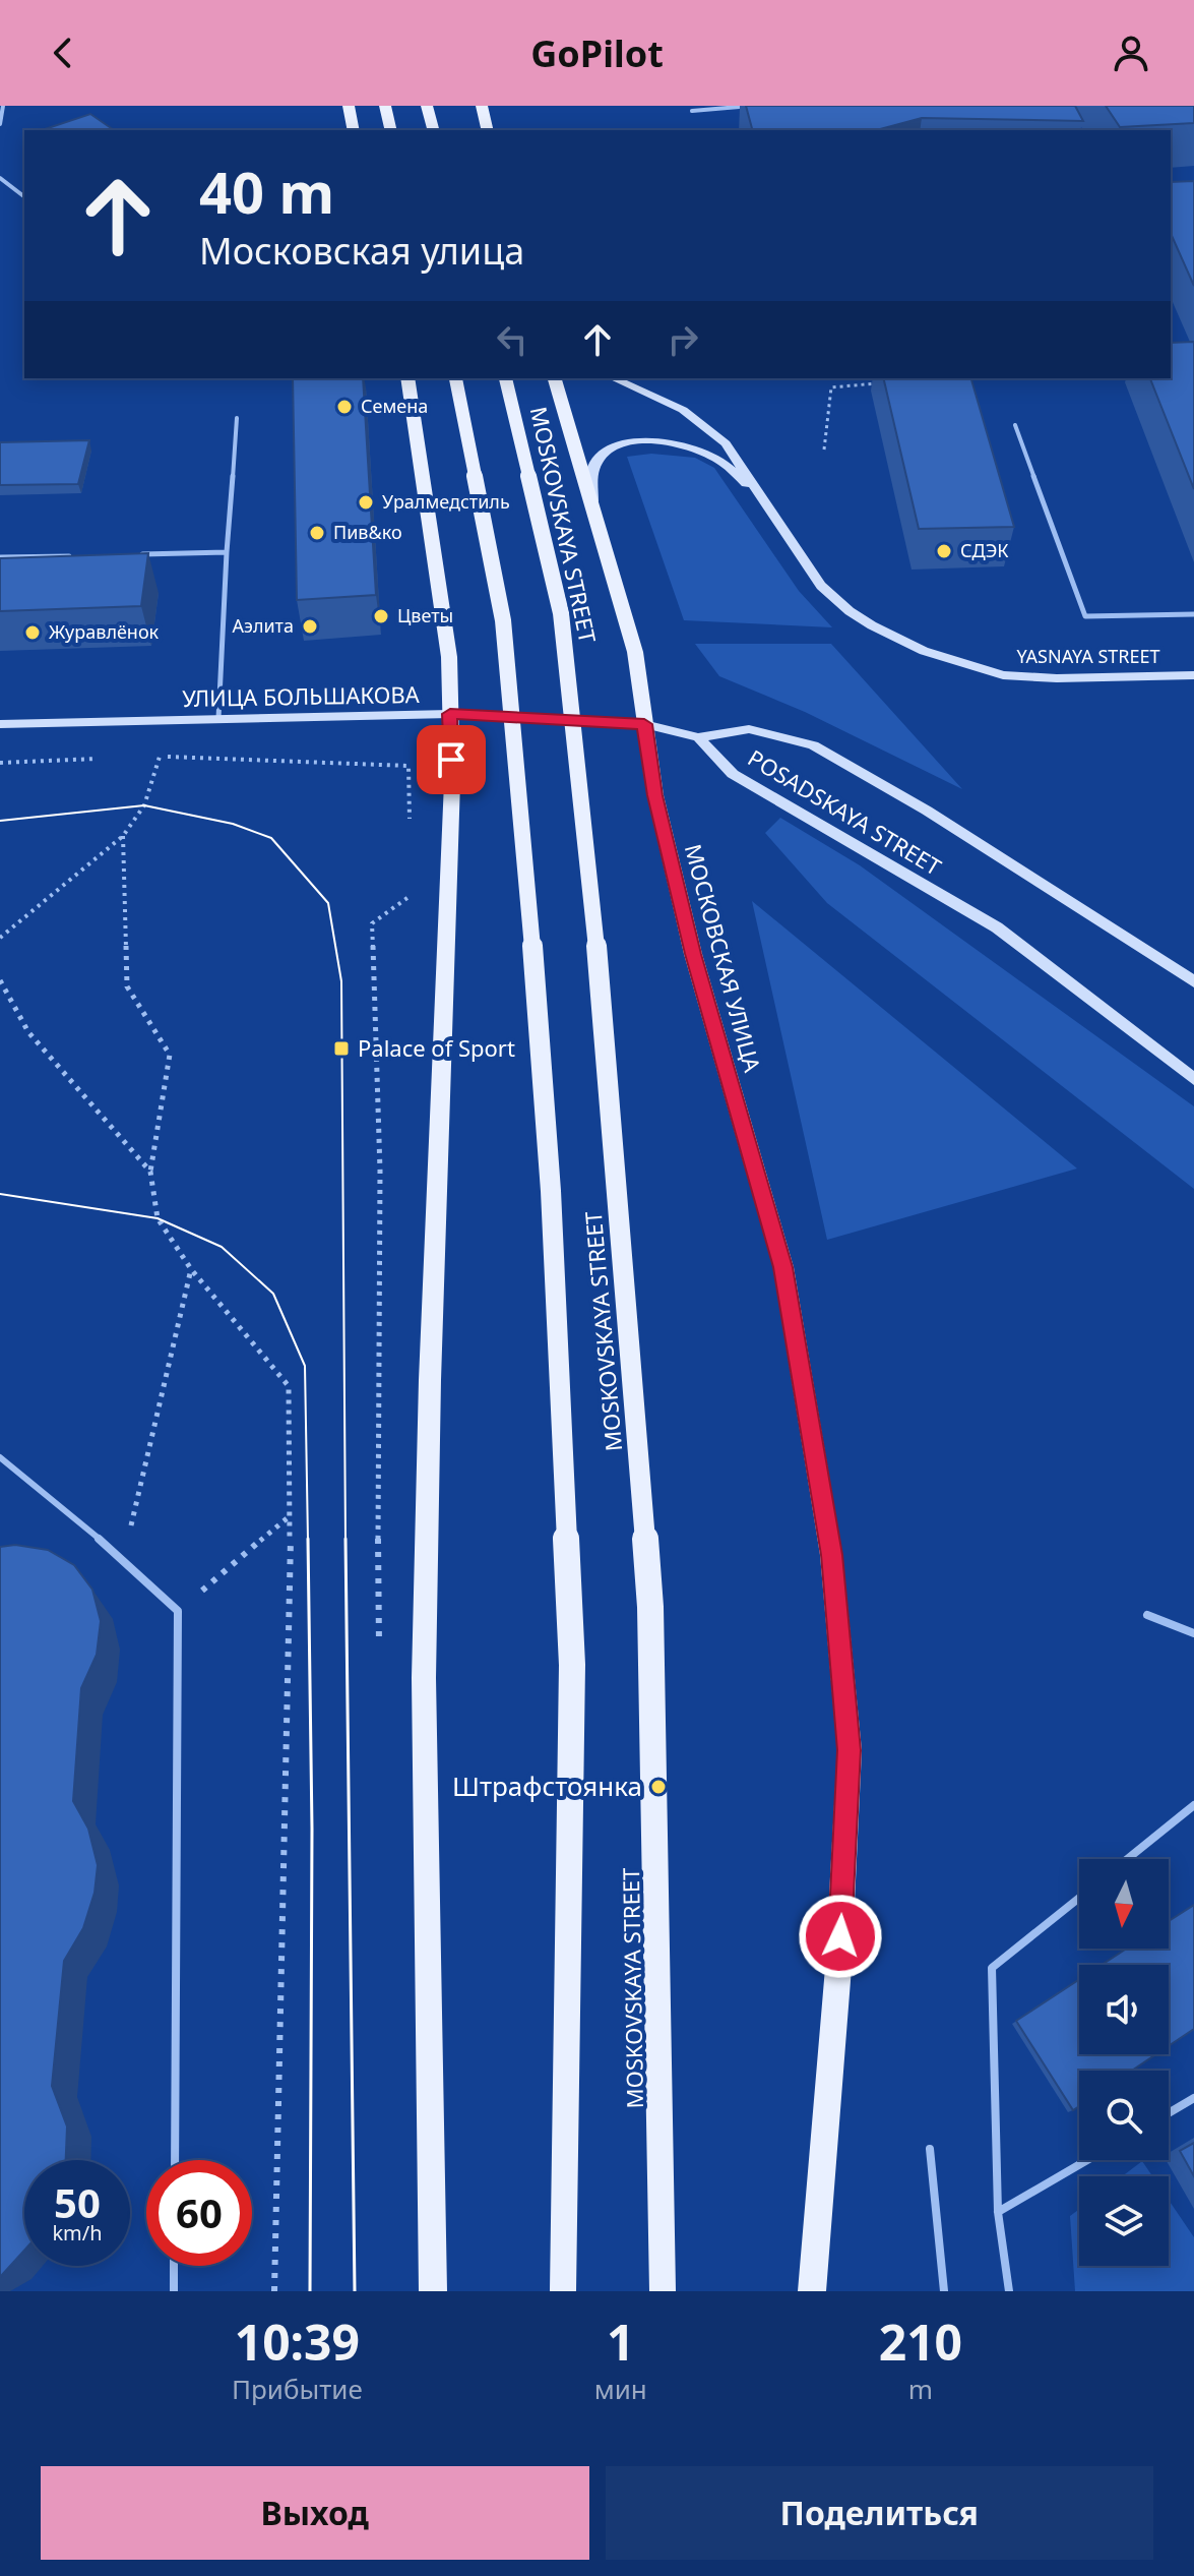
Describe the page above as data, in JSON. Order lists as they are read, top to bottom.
{
  "streets": {
    "main road": ["MOSKOVSKAYA STREET", "МОСКОВСКАЯ УЛИЦА"],
    "street": ["YASNAYA STREET", "УЛИЦА БОЛЬШАКОВА", "POSADSKAYA STREET"]
  },
  "crossings": [
    ["УЛИЦА БОЛЬШАКОВА", "POSADSKAYA STREET"],
    ["УЛИЦА БОЛЬШАКОВА", "МОСКОВСКАЯ УЛИЦА"]
  ],
  "places": {
    "other": [
      "Семена",
      "Уралмедстиль",
      "Пив&ко",
      "СДЭК",
      "Цветы",
      "Аэлита",
      "Журавлёнок",
      "Штрафстоянка"
    ],
    "transit": ["Palace of Sport"]
  },
  "north": "bottom",
  "page": {
    "header": "GoPilot",
    "turn": ["40 m", "Московская улица"],
    "speed": "50 km/h",
    "limit": "60",
    "eta": [
      "10:39",
      "Прибытие",
      "1",
      "мин",
      "210",
      "m"
    ],
    "buttons": ["Выход", "Поделиться"]
  }
}
